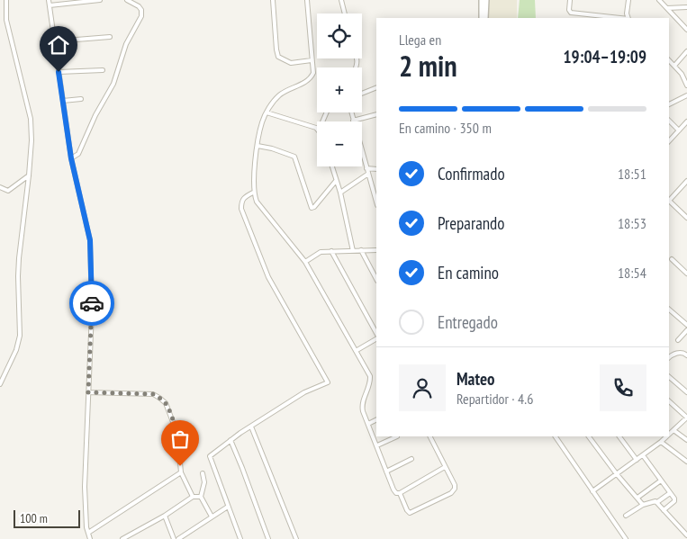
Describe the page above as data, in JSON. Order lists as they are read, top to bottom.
{
  "scale_bar": "100 m",
  "page": {
    "map_buttons": ["+", "−"],
    "heading": ["2 min", "Llega en", "19:04–19:09"],
    "panel": ["Mateo", "Repartidor · 4.6"],
    "bar": "En camino · 350 m",
    "list": [
      ["Confirmado", "18:51"],
      ["Preparando", "18:53"],
      ["En camino", "18:54"],
      "Entregado"
    ],
    "scale": "100 m"
  }
}
